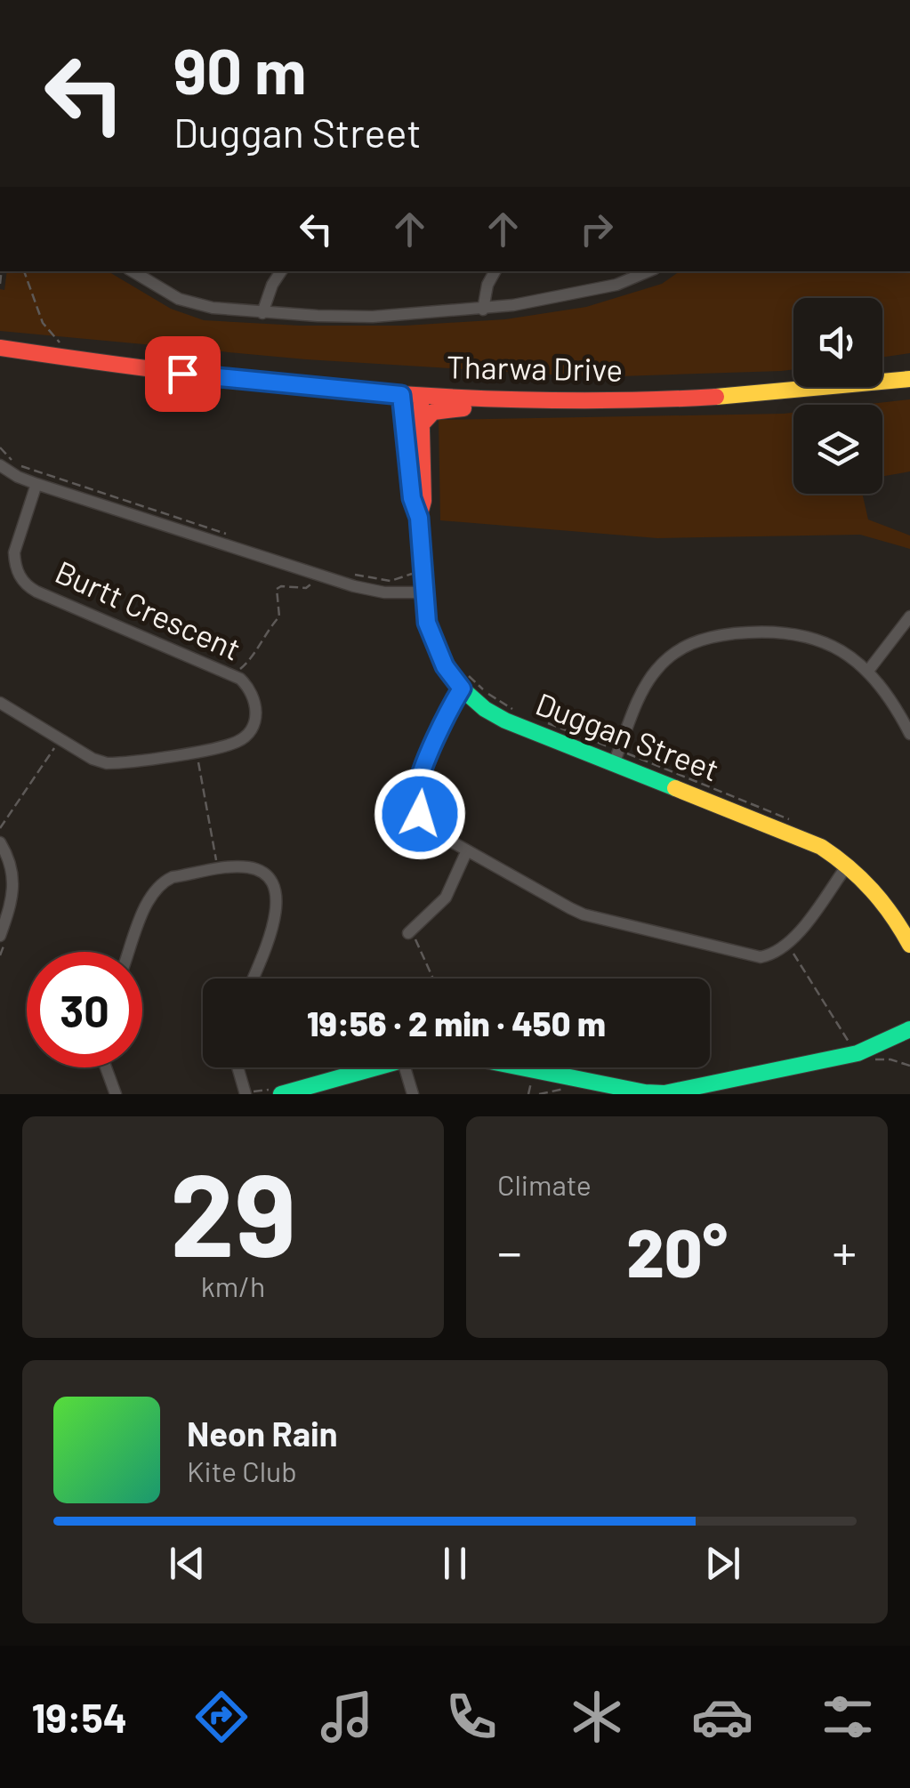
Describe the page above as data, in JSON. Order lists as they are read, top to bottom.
{
  "streets": {
    "street": ["Tharwa Drive", "Burtt Crescent", "Duggan Street"]
  },
  "crossings": [
    ["Tharwa Drive", "Duggan Street"]
  ],
  "page": {
    "turn": ["90 m", "Duggan Street"],
    "limit": "30",
    "trip": "19:56 · 2 min · 450 m",
    "tile": [
      ["29", "km/h"],
      "Climate"
    ],
    "heat": ["−", "20°", "+"],
    "song": ["Neon Rain", "Kite Club"],
    "tabs": "19:54"
  }
}
